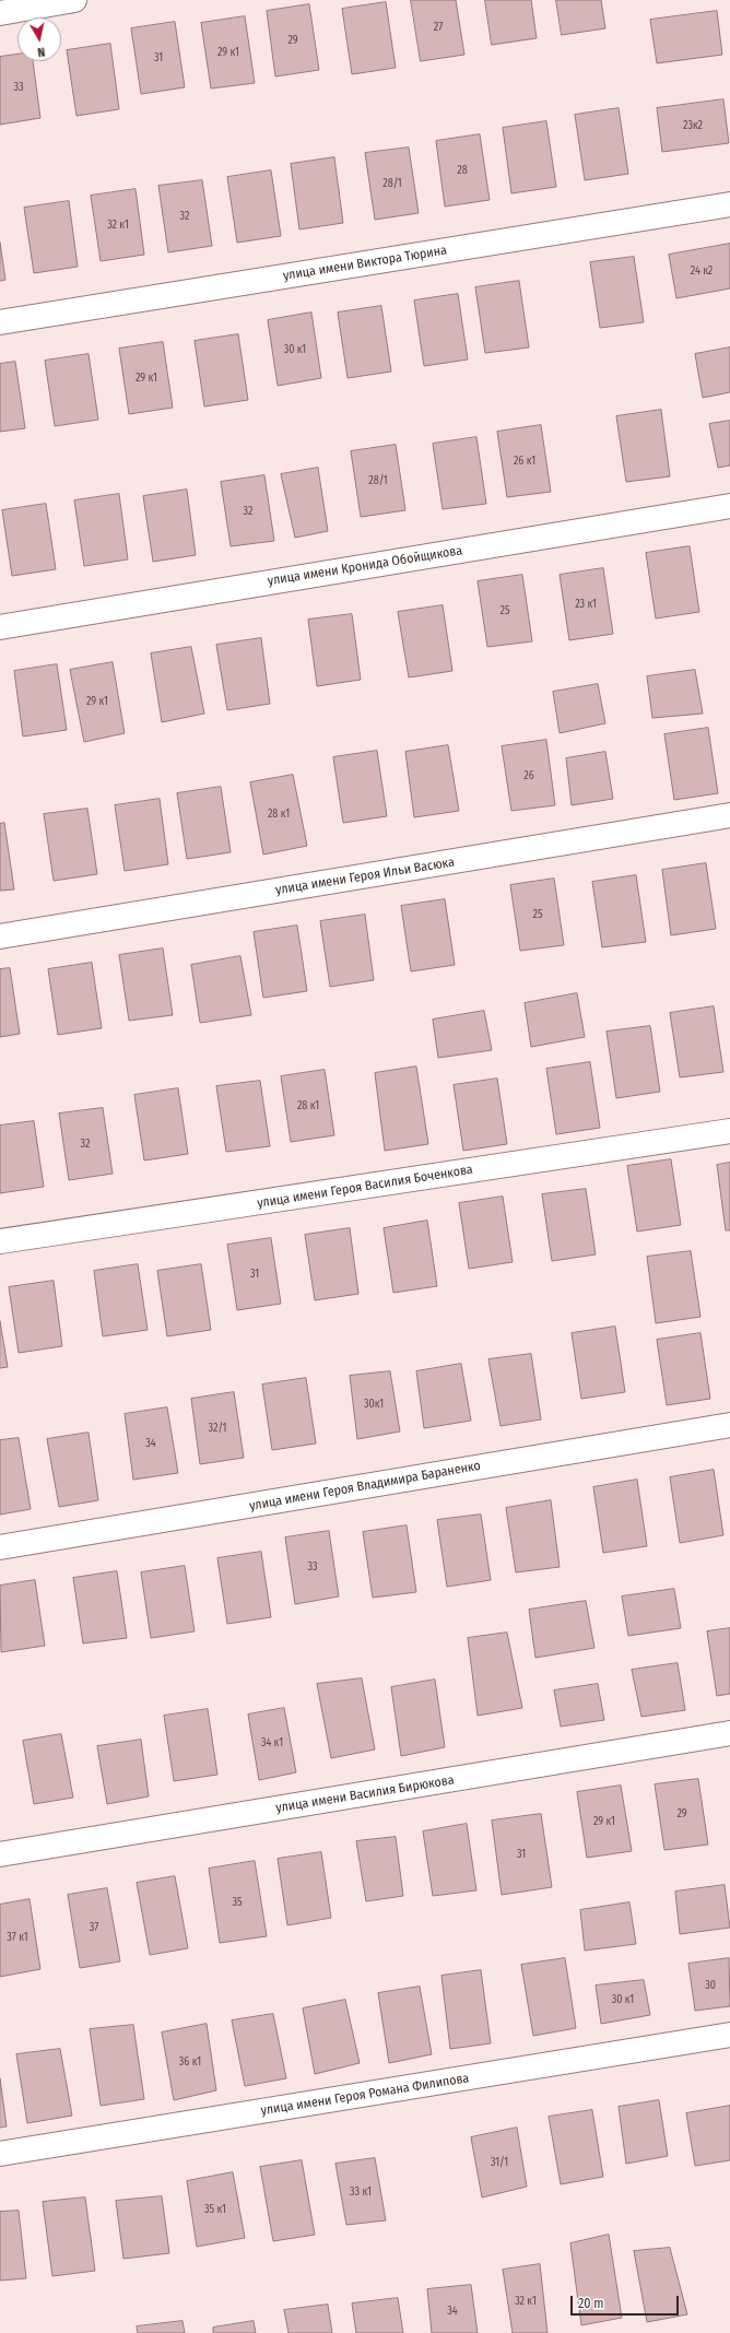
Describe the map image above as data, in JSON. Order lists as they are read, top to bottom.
{
  "streets": {
    "street": [
      "улица имени Виктора Тюрина",
      "улица имени Кронида Обойщикова",
      "улица имени Героя Ильи Васюка",
      "улица имени Героя Василия Боченкова",
      "улица имени Героя Владимира Бараненко",
      "улица имени Василия Бирюкова",
      "улица имени Героя Романа Филипова"
    ]
  },
  "house_numbers": [
    "27",
    "29",
    "29 к1",
    "31",
    "33",
    "23к2",
    "28",
    "28/1",
    "32",
    "32 к1",
    "24 к2",
    "30 к1",
    "29 к1",
    "26 к1",
    "28/1",
    "32",
    "23 к1",
    "25",
    "29 к1",
    "26",
    "28 к1",
    "25",
    "28 к1",
    "32",
    "31",
    "30к1",
    "32/1",
    "34",
    "33",
    "34 к1",
    "29",
    "29 к1",
    "31",
    "35",
    "37",
    "37 к1",
    "30",
    "30 к1",
    "36 к1",
    "31/1",
    "33 к1",
    "35 к1",
    "32 к1",
    "34"
  ],
  "scale_bar": "20 m",
  "north": "bottom"
}
